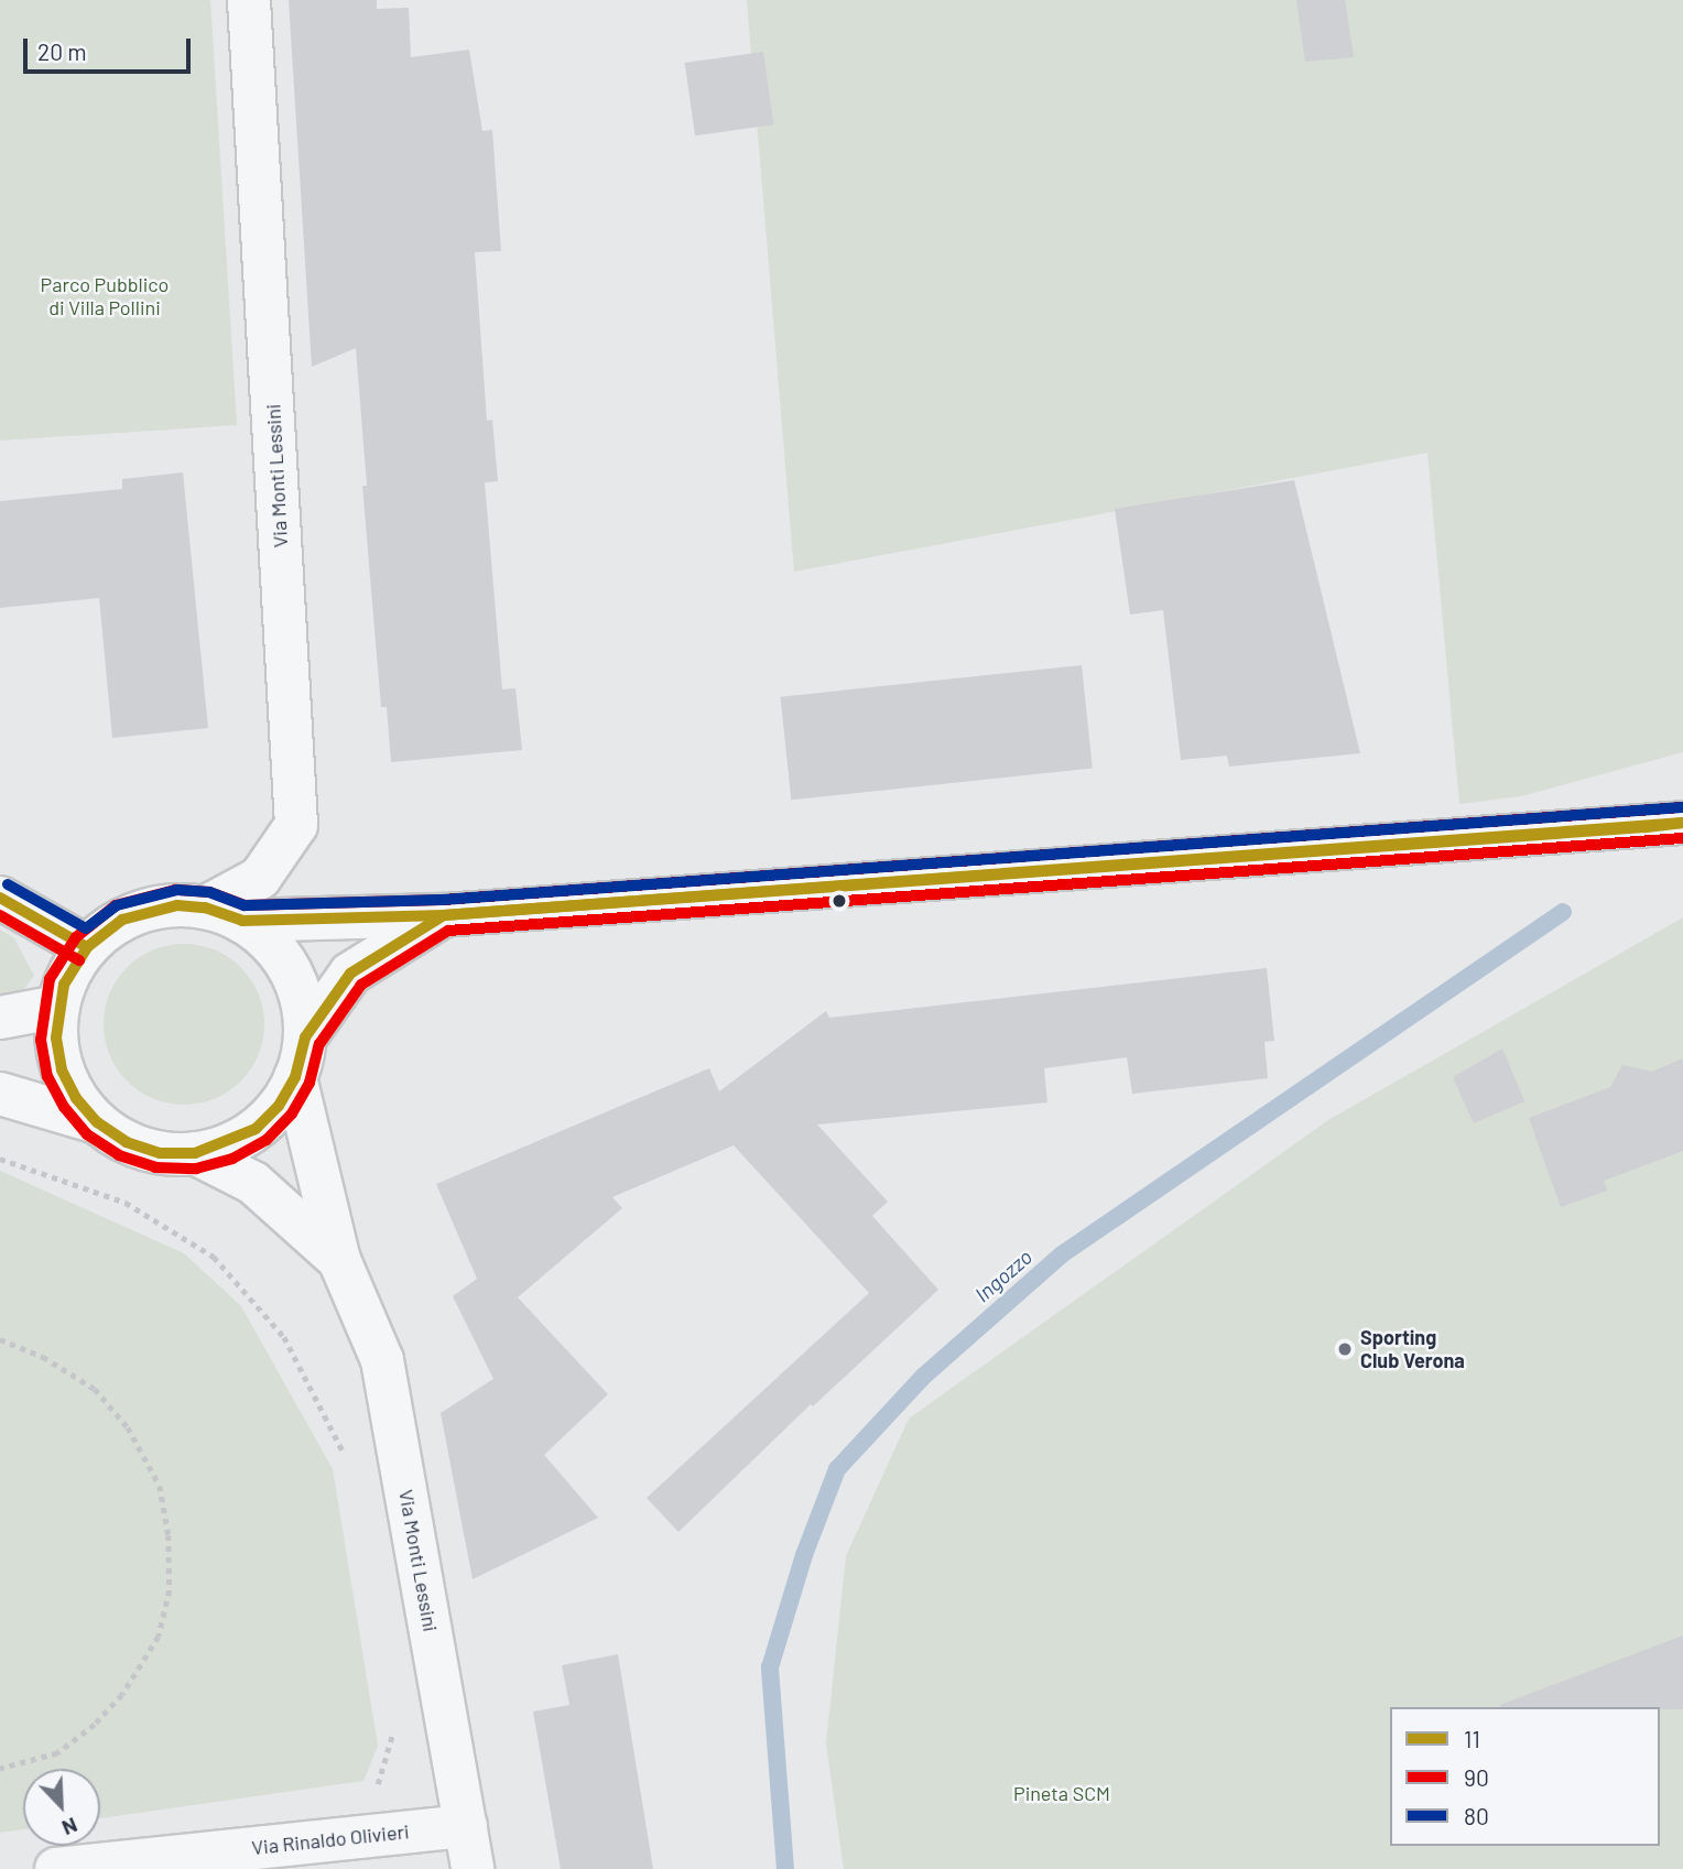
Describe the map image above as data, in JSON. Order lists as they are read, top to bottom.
{
  "streets": {
    "street": ["Via Monti Lessini", "Via Rinaldo Olivieri"]
  },
  "crossings": [
    ["Via Monti Lessini", "Via Rinaldo Olivieri"]
  ],
  "water": ["Ingozzo"],
  "parks": ["Parco Pubblico di Villa Pollini", "Pineta SCM"],
  "places": ["Sporting Club Verona"],
  "lines": ["transit line 90", "transit line 80", "transit line 11"],
  "legend": ["11", "90", "80"],
  "scale_bar": "20 m",
  "north": "bottom right"
}
